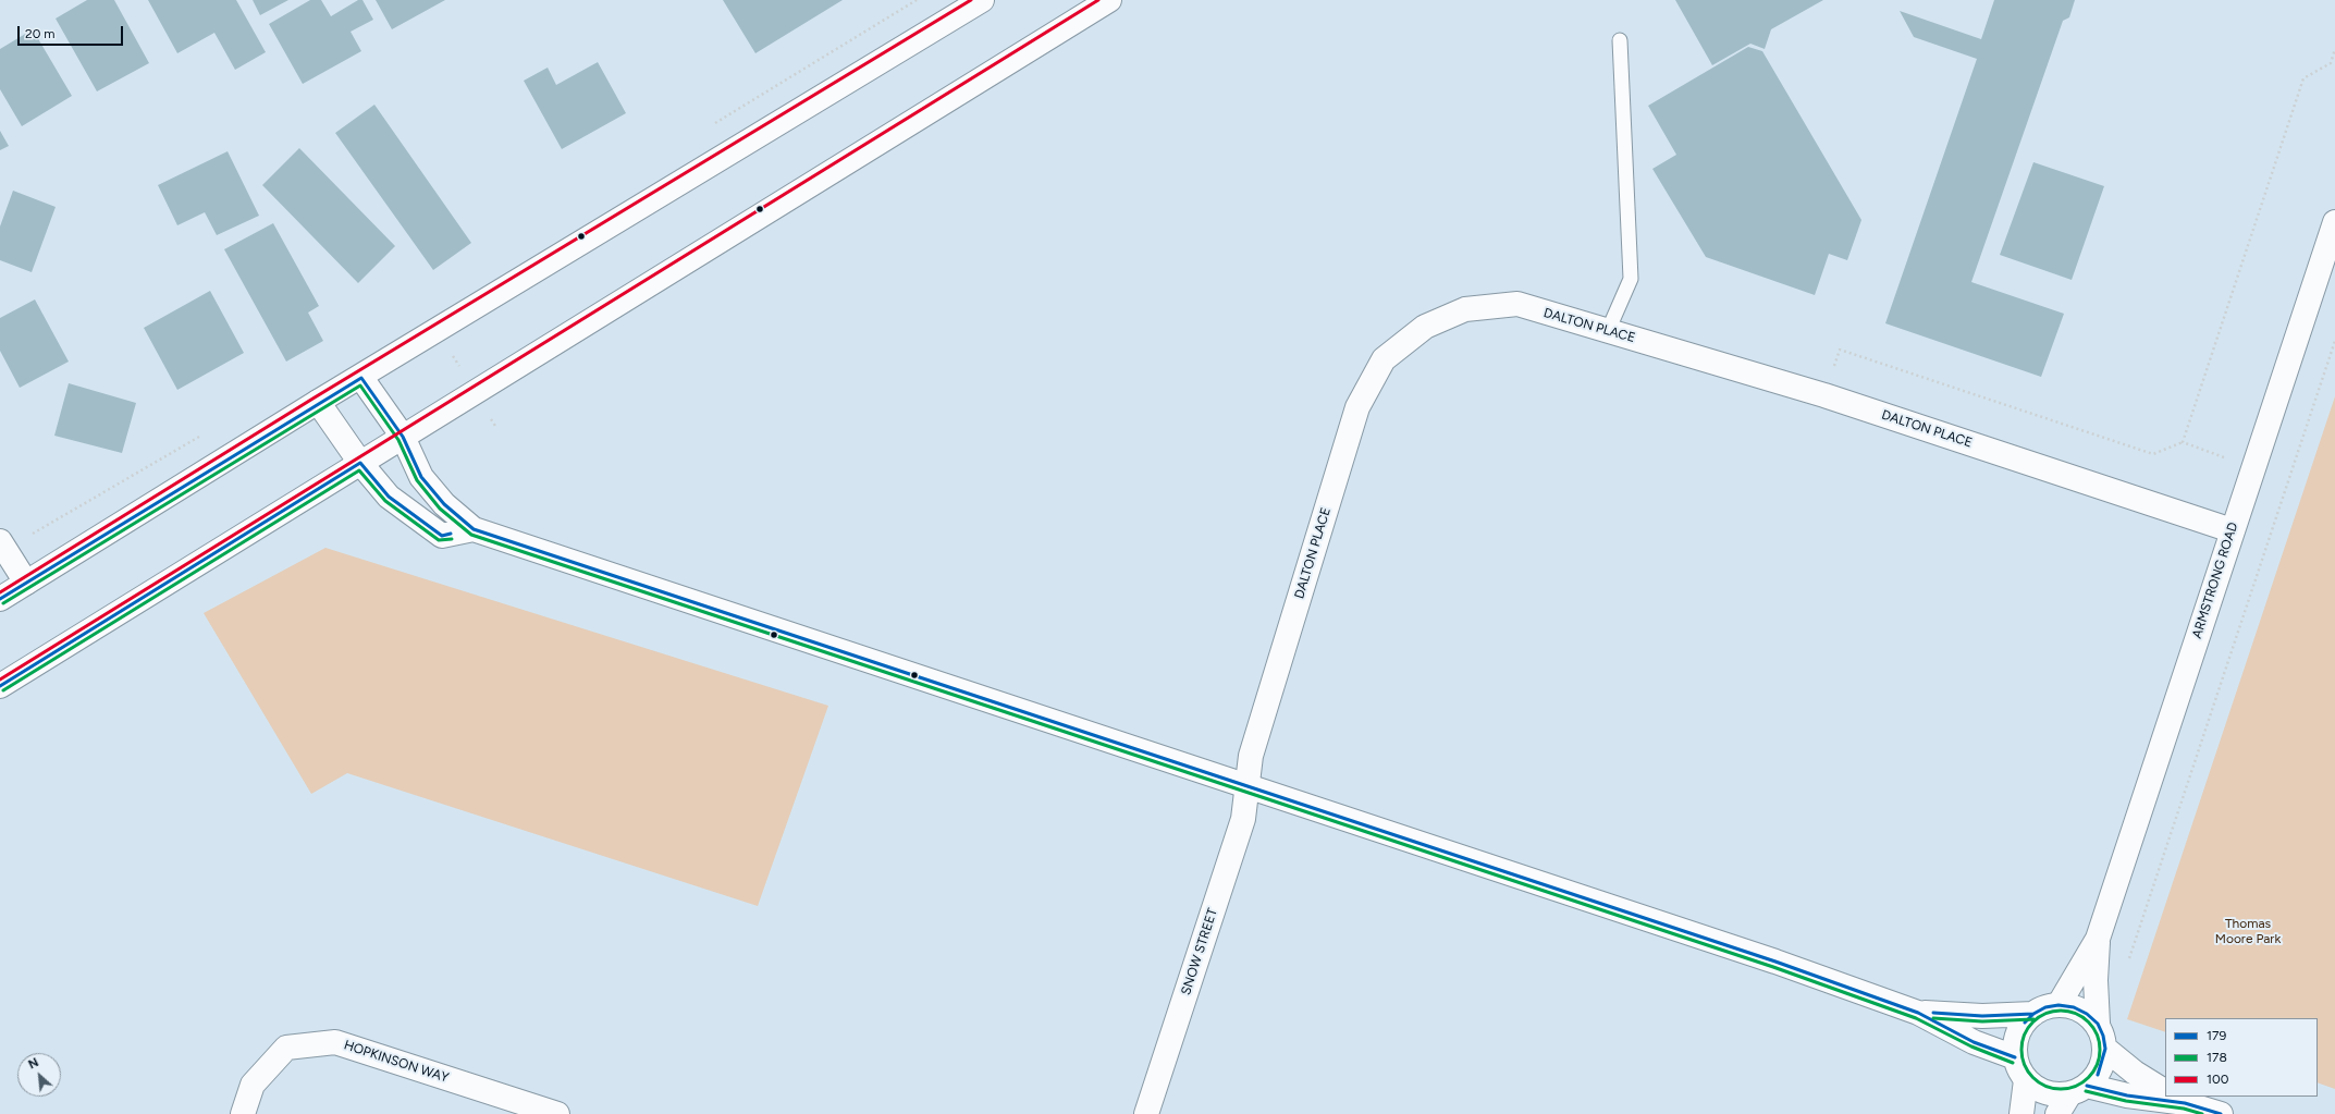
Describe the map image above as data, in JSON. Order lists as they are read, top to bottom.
{
  "streets": {
    "street": [
      "DALTON PLACE",
      "ARMSTRONG ROAD",
      "SNOW STREET",
      "HOPKINSON WAY"
    ]
  },
  "crossings": [
    ["DALTON PLACE", "ARMSTRONG ROAD"],
    ["DALTON PLACE", "SNOW STREET"]
  ],
  "parks": ["Thomas Moore Park"],
  "lines": ["transit line 100", "transit line 179", "transit line 178"],
  "legend": ["179", "178", "100"],
  "scale_bar": "20 m",
  "north": "top left"
}
